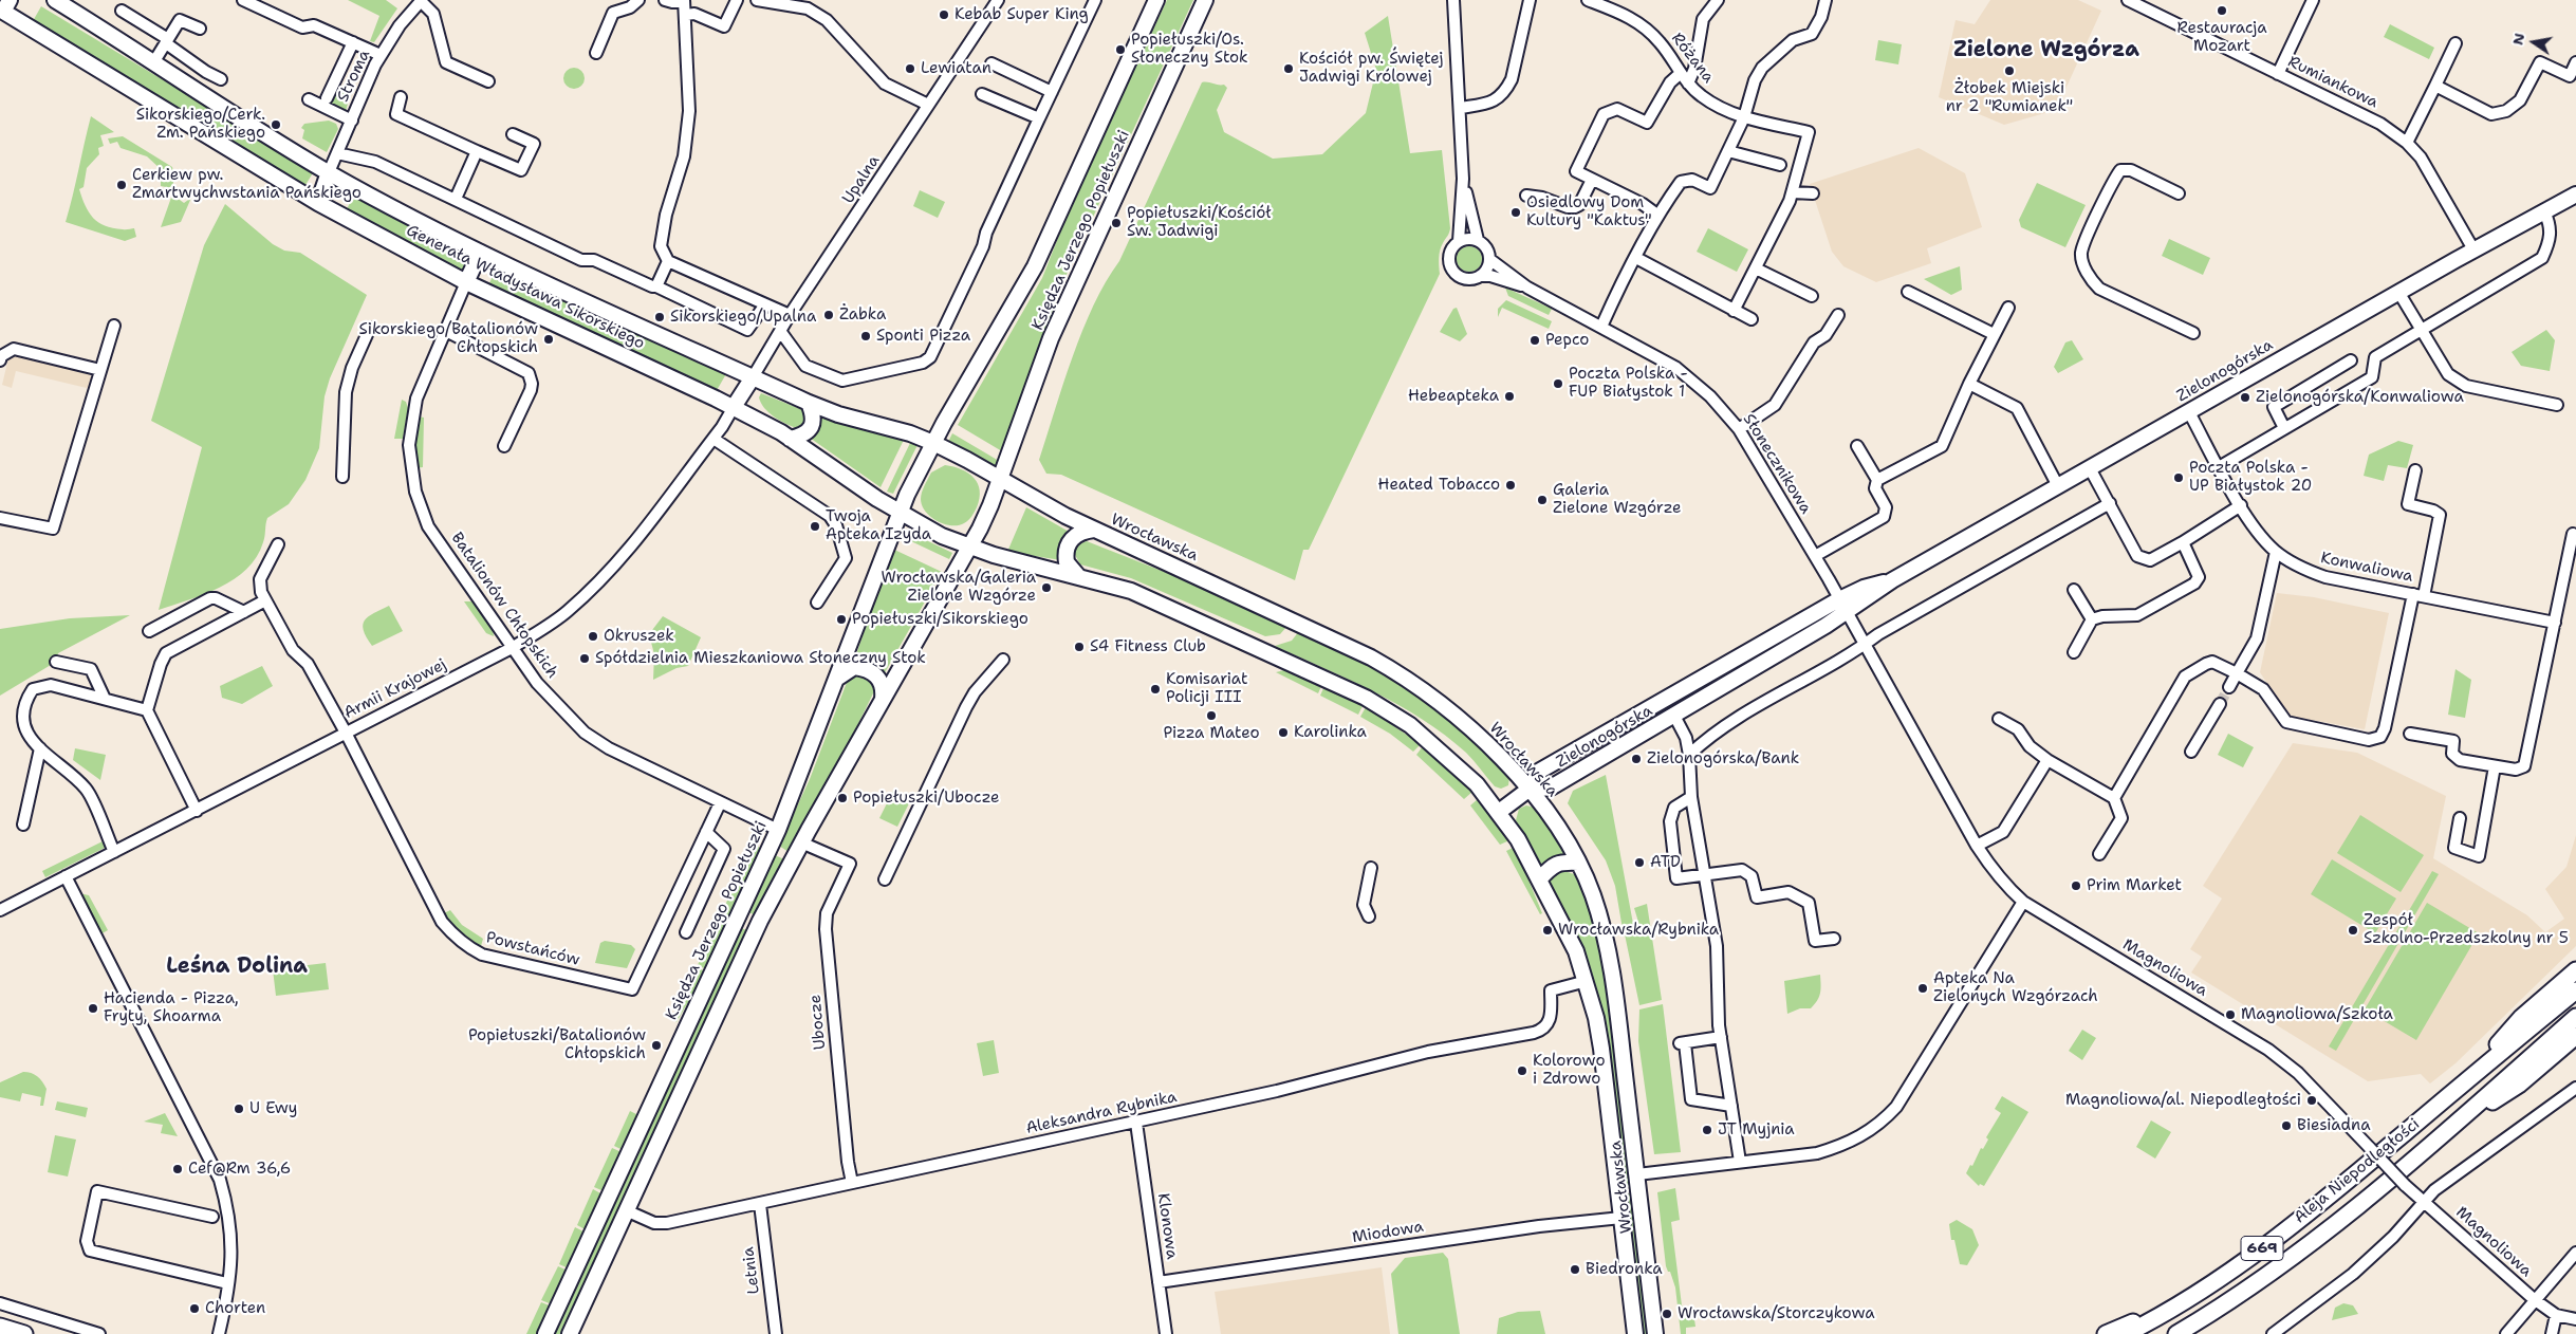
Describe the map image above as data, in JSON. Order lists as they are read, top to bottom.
{
  "streets": {
    "main road": [
      "Księdza Jerzego Popiełuszki",
      "Generała Władysława Sikorskiego",
      "Zielonogórska",
      "Wrocławska",
      "Aleja Niepodległości",
      "669"
    ],
    "street": [
      "Różana",
      "Stroma",
      "Rumiankowa",
      "Upalna",
      "Słonecznikowa",
      "Konwaliowa",
      "Batalionów Chłopskich",
      "Armii Krajowej",
      "Powstańców",
      "Magnoliowa",
      "Ubocze",
      "Aleksandra Rybnika",
      "Klonowa",
      "Miodowa",
      "Letnia"
    ]
  },
  "crossings": [
    ["Stroma", "Generała Władysława Sikorskiego"],
    ["Rumiankowa", "Zielonogórska"],
    ["Upalna", "Generała Władysława Sikorskiego"],
    ["Księdza Jerzego Popiełuszki", "Generała Władysława Sikorskiego"],
    ["Księdza Jerzego Popiełuszki", "Wrocławska"],
    ["Księdza Jerzego Popiełuszki", "Batalionów Chłopskich"],
    ["Generała Władysława Sikorskiego", "Wrocławska"],
    ["Generała Władysława Sikorskiego", "Batalionów Chłopskich"],
    ["Generała Władysława Sikorskiego", "Armii Krajowej"],
    ["Zielonogórska", "Słonecznikowa"],
    ["Zielonogórska", "Wrocławska"],
    ["Zielonogórska", "Konwaliowa"],
    ["Zielonogórska", "Magnoliowa"],
    ["Słonecznikowa", "Magnoliowa"],
    ["Wrocławska", "Aleksandra Rybnika"],
    ["Wrocławska", "Miodowa"],
    ["Batalionów Chłopskich", "Armii Krajowej"],
    ["Batalionów Chłopskich", "Powstańców"],
    ["Armii Krajowej", "Powstańców"],
    ["Ubocze", "Aleksandra Rybnika"],
    ["Aleksandra Rybnika", "Klonowa"],
    ["Aleksandra Rybnika", "Letnia"],
    ["Klonowa", "Miodowa"]
  ],
  "districts": ["Zielone Wzgórza", "Leśna Dolina"],
  "places": [
    "Restauracja Mozart",
    "Kebab Super King",
    "Popiełuszki/Os. Słoneczny Stok",
    "Lewiatan",
    "Kościół pw. Świętej Jadwigi Królowej",
    "Żłobek Miejski nr 2 \"Rumianek\"",
    "Sikorskiego/Cerk. Zm. Pańskiego",
    "Cerkiew pw. Zmartwychwstania Pańskiego",
    "Osiedlowy Dom Kultury \"Kaktus\"",
    "Popiełuszki/Kościół Św. Jadwigi",
    "Żabka",
    "Sikorskiego/Upalna",
    "Sponti Pizza",
    "Sikorskiego/Batalionów Chłopskich",
    "Pepco",
    "Poczta Polska - FUP Białystok 1",
    "Hebeapteka",
    "Zielonogórska/Konwaliowa",
    "Poczta Polska - UP Białystok 20",
    "Heated Tobacco",
    "Galeria Zielone Wzgórze",
    "Twoja Apteka Izyda",
    "Wrocławska/Galeria Zielone Wzgórze",
    "Popiełuszki/Sikorskiego",
    "Okruszek",
    "S4 Fitness Club",
    "Spółdzielnia Mieszkaniowa Słoneczny Stok",
    "Komisariat Policji III",
    "Pizza Mateo",
    "Karolinka",
    "Zielonogórska/Bank",
    "Popiełuszki/Ubocze",
    "ATD",
    "Prim Market",
    "Wrocławska/Rybnika",
    "Zespół Szkolno-Przedszkolny nr 5",
    "Apteka Na Zielonych Wzgórzach",
    "Hacienda - Pizza, Fryty, Shoarma",
    "Magnoliowa/Szkoła",
    "Popiełuszki/Batalionów Chłopskich",
    "Kolorowo i Zdrowo",
    "Magnoliowa/al. Niepodległości",
    "U Ewy",
    "Biesiadna",
    "JT Myjnia",
    "Cef@Rm 36,6",
    "Biedronka",
    "Chorten",
    "Wrocławska/Storczykowa"
  ],
  "north": "left"
}
